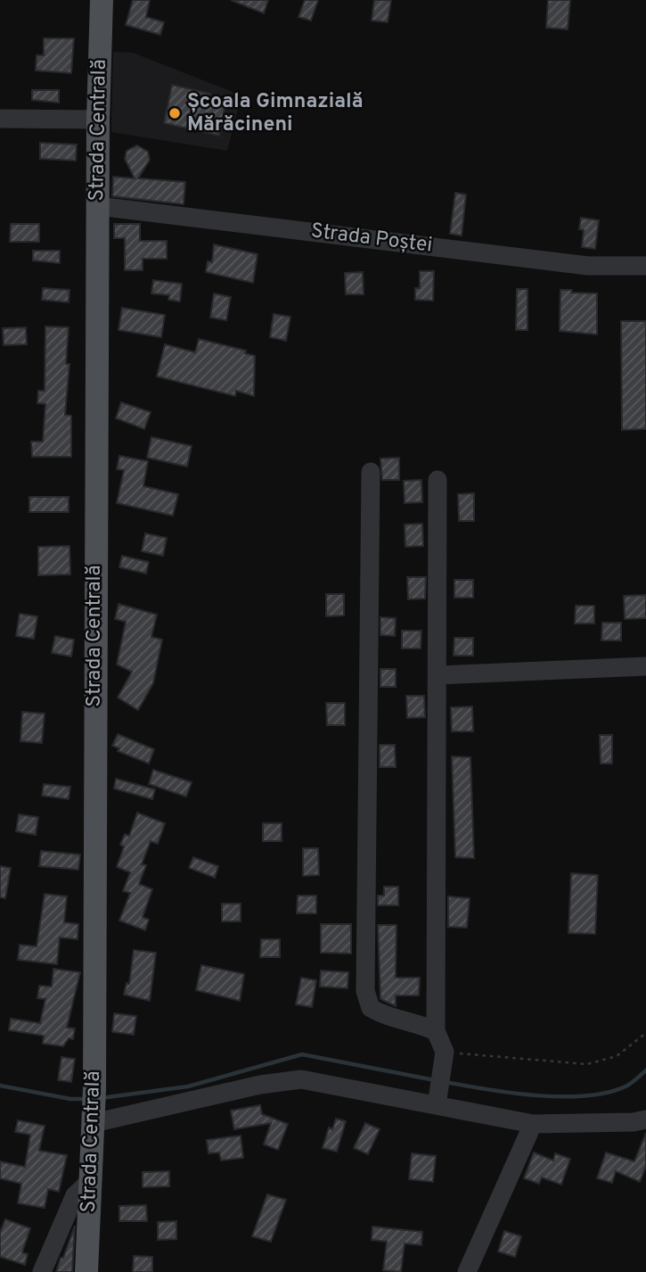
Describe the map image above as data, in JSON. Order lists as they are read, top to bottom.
{
  "streets": {
    "main road": ["Strada Centrală"],
    "street": ["Strada Poștei"]
  },
  "crossings": [
    ["Strada Centrală", "Strada Poștei"]
  ],
  "places": ["Școala Gimnazială Mărăcineni"]
}
